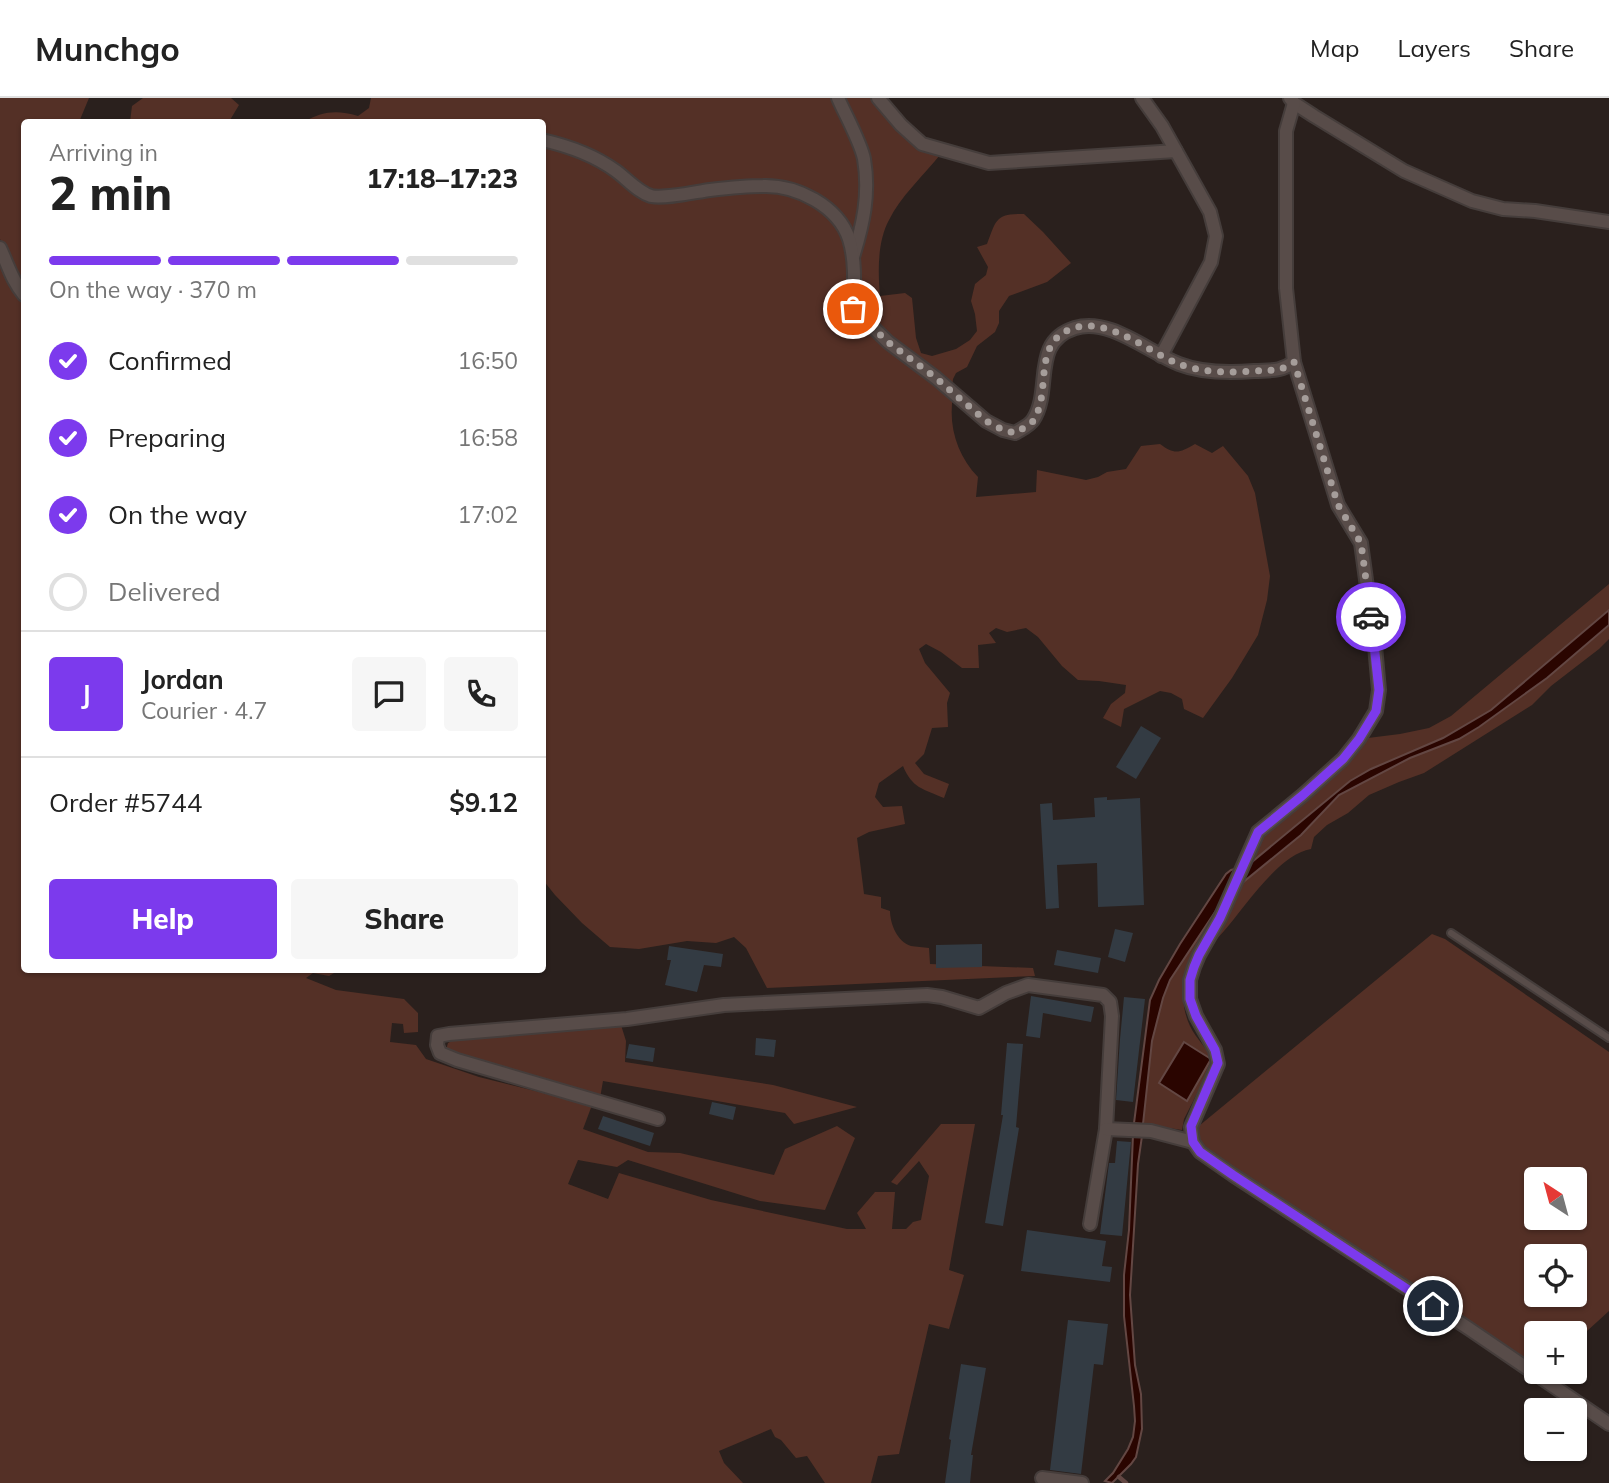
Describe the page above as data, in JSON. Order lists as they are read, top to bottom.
{
  "north": "top left",
  "page": {
    "header": "Munchgo",
    "nav": ["Map", "Layers", "Share"],
    "heading": ["2 min", "Arriving in", "17:18–17:23"],
    "panel": [
      "Jordan",
      "Courier · 4.7",
      "Order #5744",
      "$9.12"
    ],
    "bar": "On the way · 370 m",
    "list": [
      ["Confirmed", "16:50"],
      ["Preparing", "16:58"],
      ["On the way", "17:02"],
      "Delivered"
    ],
    "round": "J",
    "buttons": ["Help", "Share"],
    "map_buttons": ["+", "−"]
  }
}
